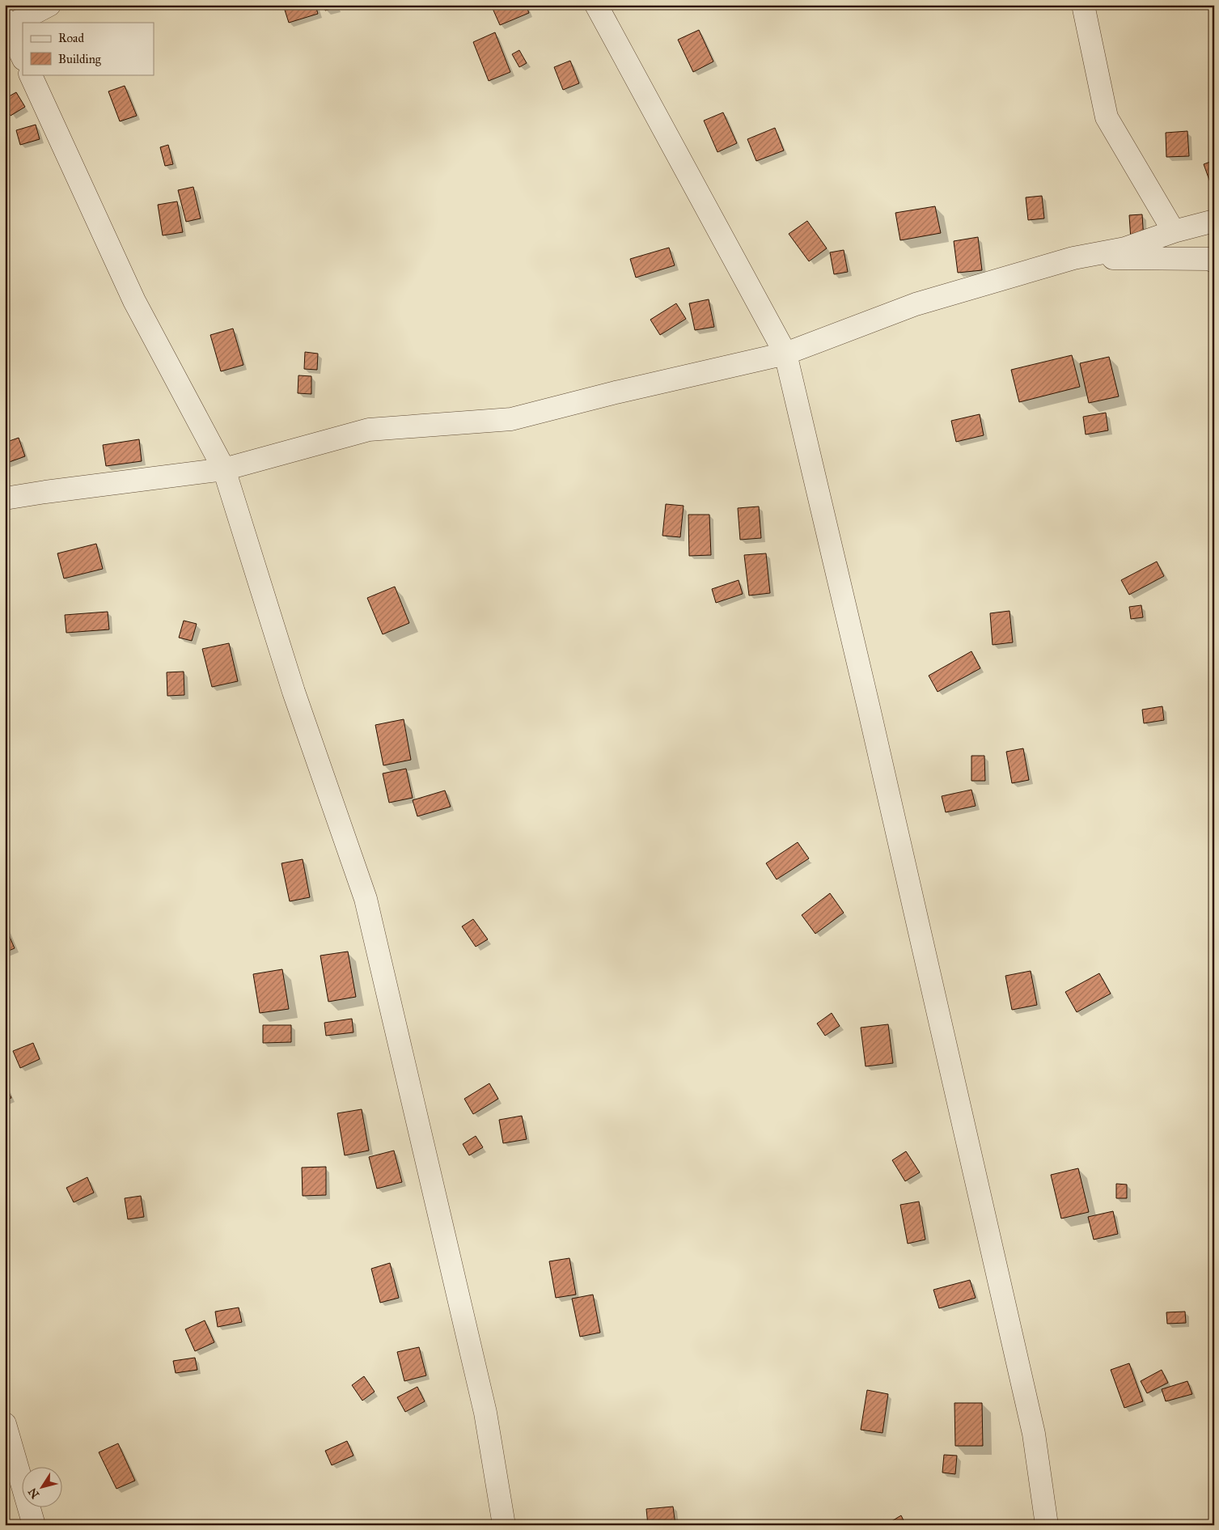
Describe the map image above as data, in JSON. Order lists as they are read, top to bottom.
{
  "legend": ["Road", "Building"],
  "north": "bottom left"
}
